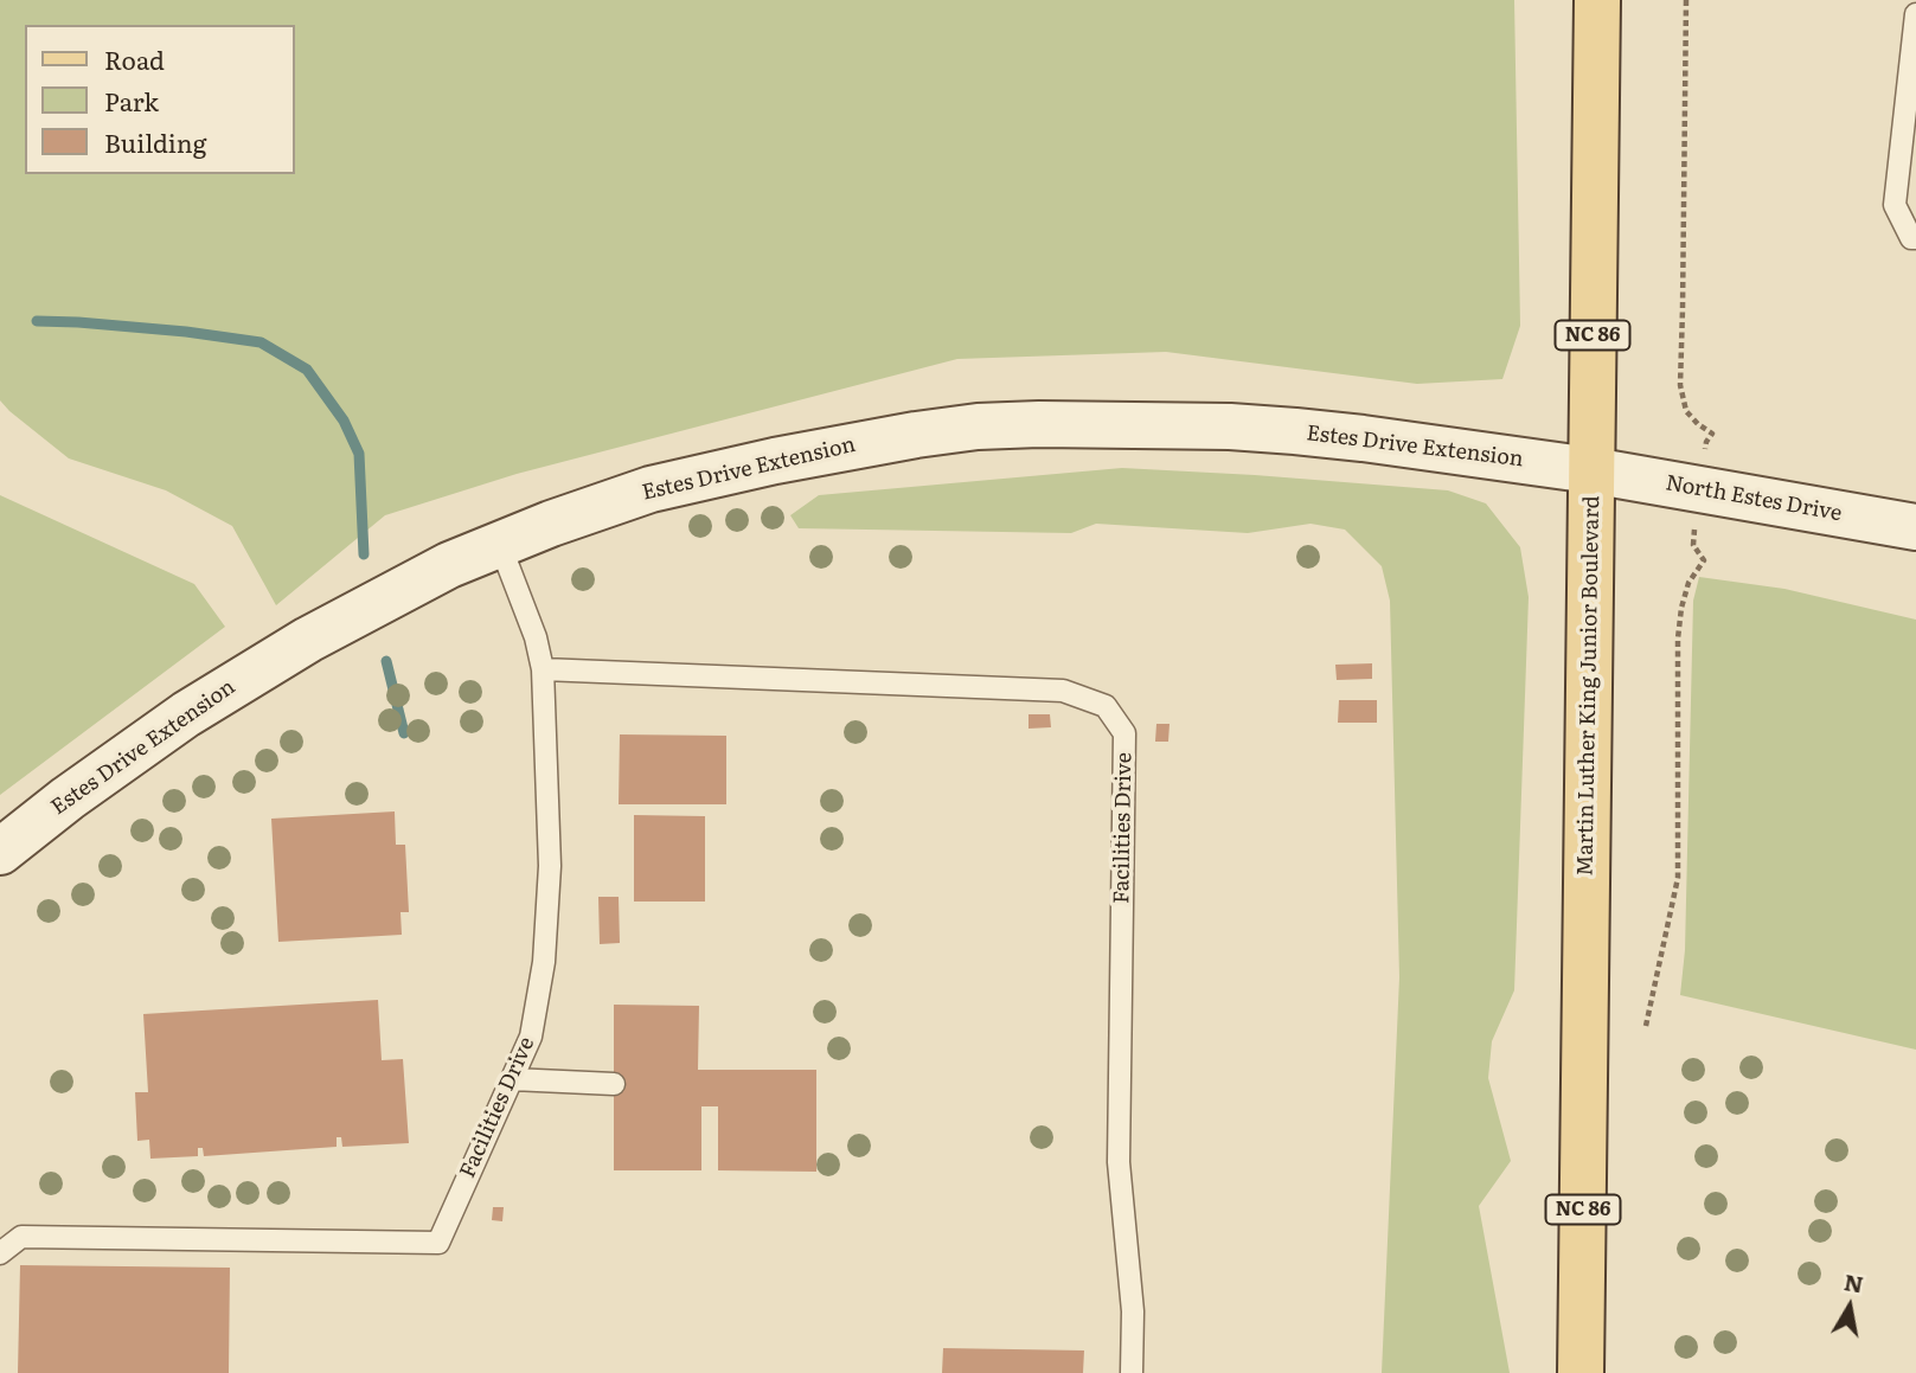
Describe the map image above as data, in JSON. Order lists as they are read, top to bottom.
{
  "streets": {
    "main road": [
      "NC 86",
      "Estes Drive Extension",
      "North Estes Drive",
      "Martin Luther King Junior Boulevard"
    ],
    "lane": ["Facilities Drive"]
  },
  "crossings": [
    ["Estes Drive Extension", "North Estes Drive"],
    ["Estes Drive Extension", "Martin Luther King Junior Boulevard"],
    ["Estes Drive Extension", "Facilities Drive"],
    ["North Estes Drive", "Martin Luther King Junior Boulevard"]
  ],
  "legend": ["Road", "Park", "Building"],
  "north": "top"
}
